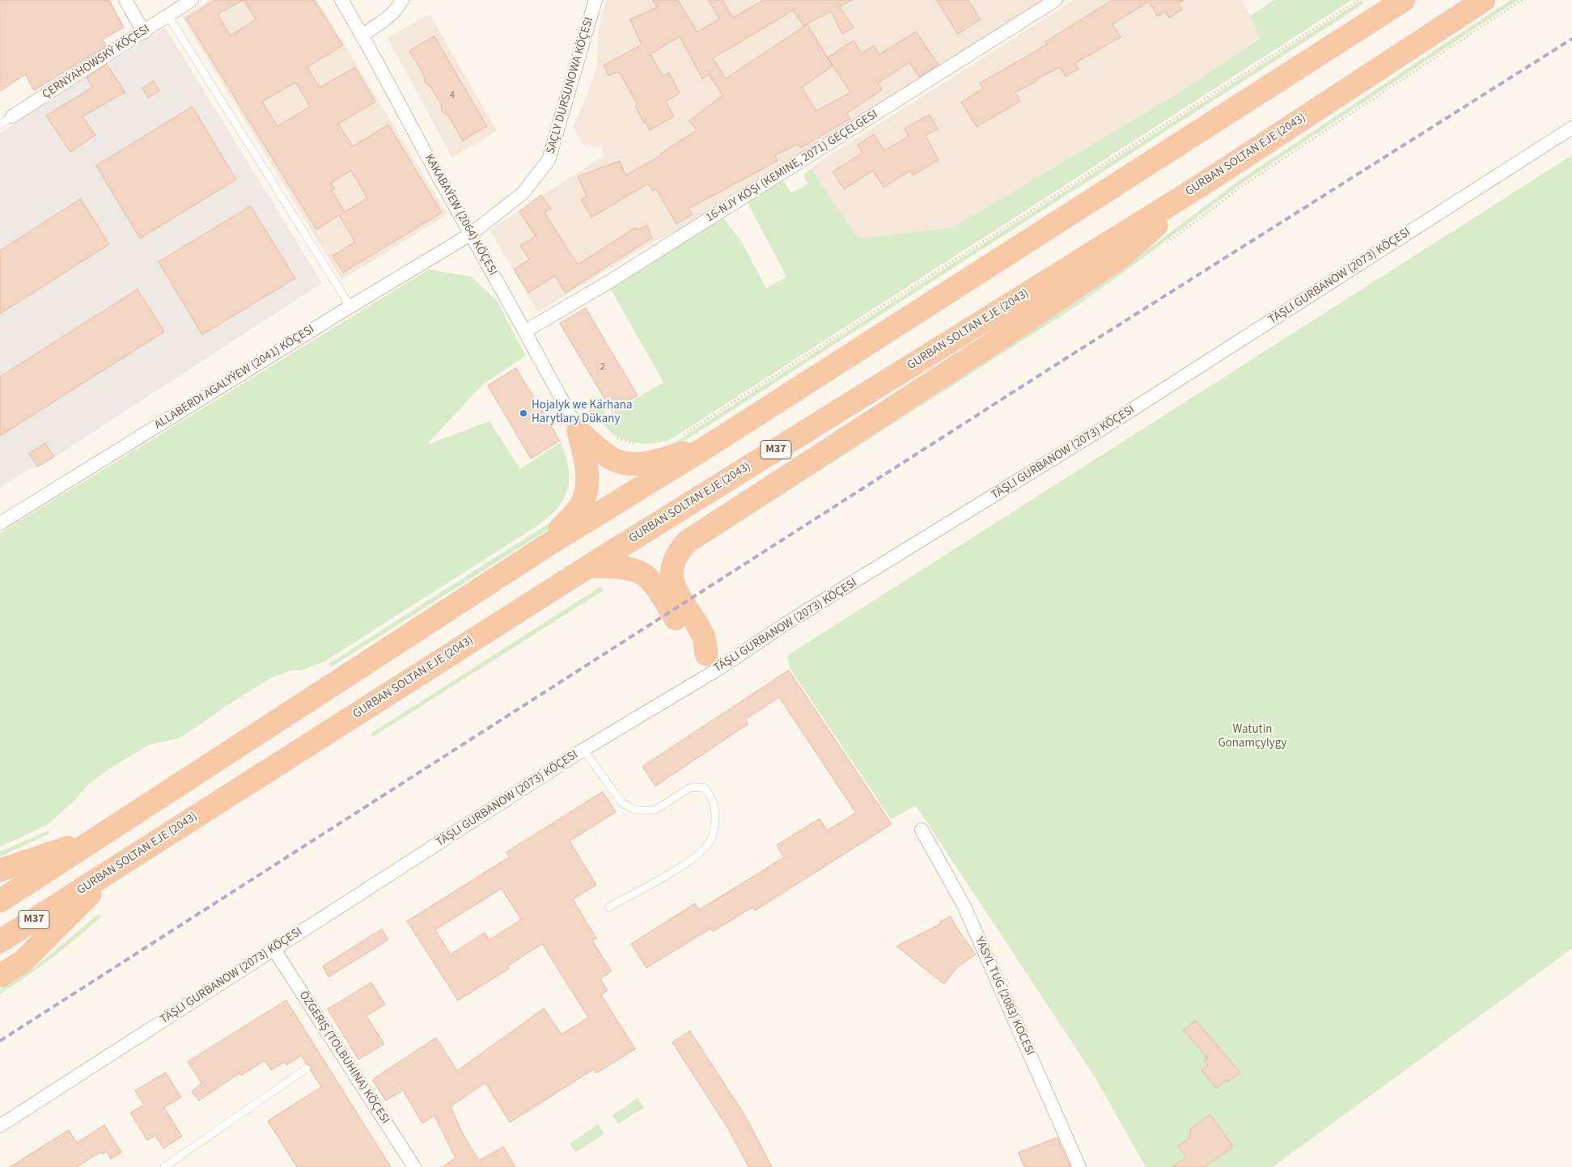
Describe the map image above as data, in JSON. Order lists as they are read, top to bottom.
{
  "streets": {
    "highway": ["GURBAN SOLTAN EJE (2043)", "M37"],
    "street": [
      "ÇERNÝAHOWSKÝ KÖÇESI",
      "SAÇLY DURSUNOWA KÖÇESI",
      "16-NJY KÖŞI (KEMINE, 2071) GEÇELGESI",
      "KAKABAÝEW (2064) KÖÇESI",
      "TÄŞLI GURBANOW (2073) KÖÇESI",
      "ALLABERDI AGALYÝEW (2041) KÖÇESI",
      "YASYL TUG (2083) KOCESI",
      "ÖZGERIŞ (TOLBUHINA) KÖÇESI"
    ]
  },
  "crossings": [
    ["SAÇLY DURSUNOWA KÖÇESI", "KAKABAÝEW (2064) KÖÇESI"],
    ["SAÇLY DURSUNOWA KÖÇESI", "ALLABERDI AGALYÝEW (2041) KÖÇESI"],
    ["16-NJY KÖŞI (KEMINE, 2071) GEÇELGESI", "KAKABAÝEW (2064) KÖÇESI"],
    ["KAKABAÝEW (2064) KÖÇESI", "ALLABERDI AGALYÝEW (2041) KÖÇESI"],
    ["TÄŞLI GURBANOW (2073) KÖÇESI", "ÖZGERIŞ (TOLBUHINA) KÖÇESI"]
  ],
  "parks": ["Watutin Gonamçylygy"],
  "places": ["Hojalyk we Kärhana Harytlary Dükany"],
  "house_numbers": ["4", "2"]
}
